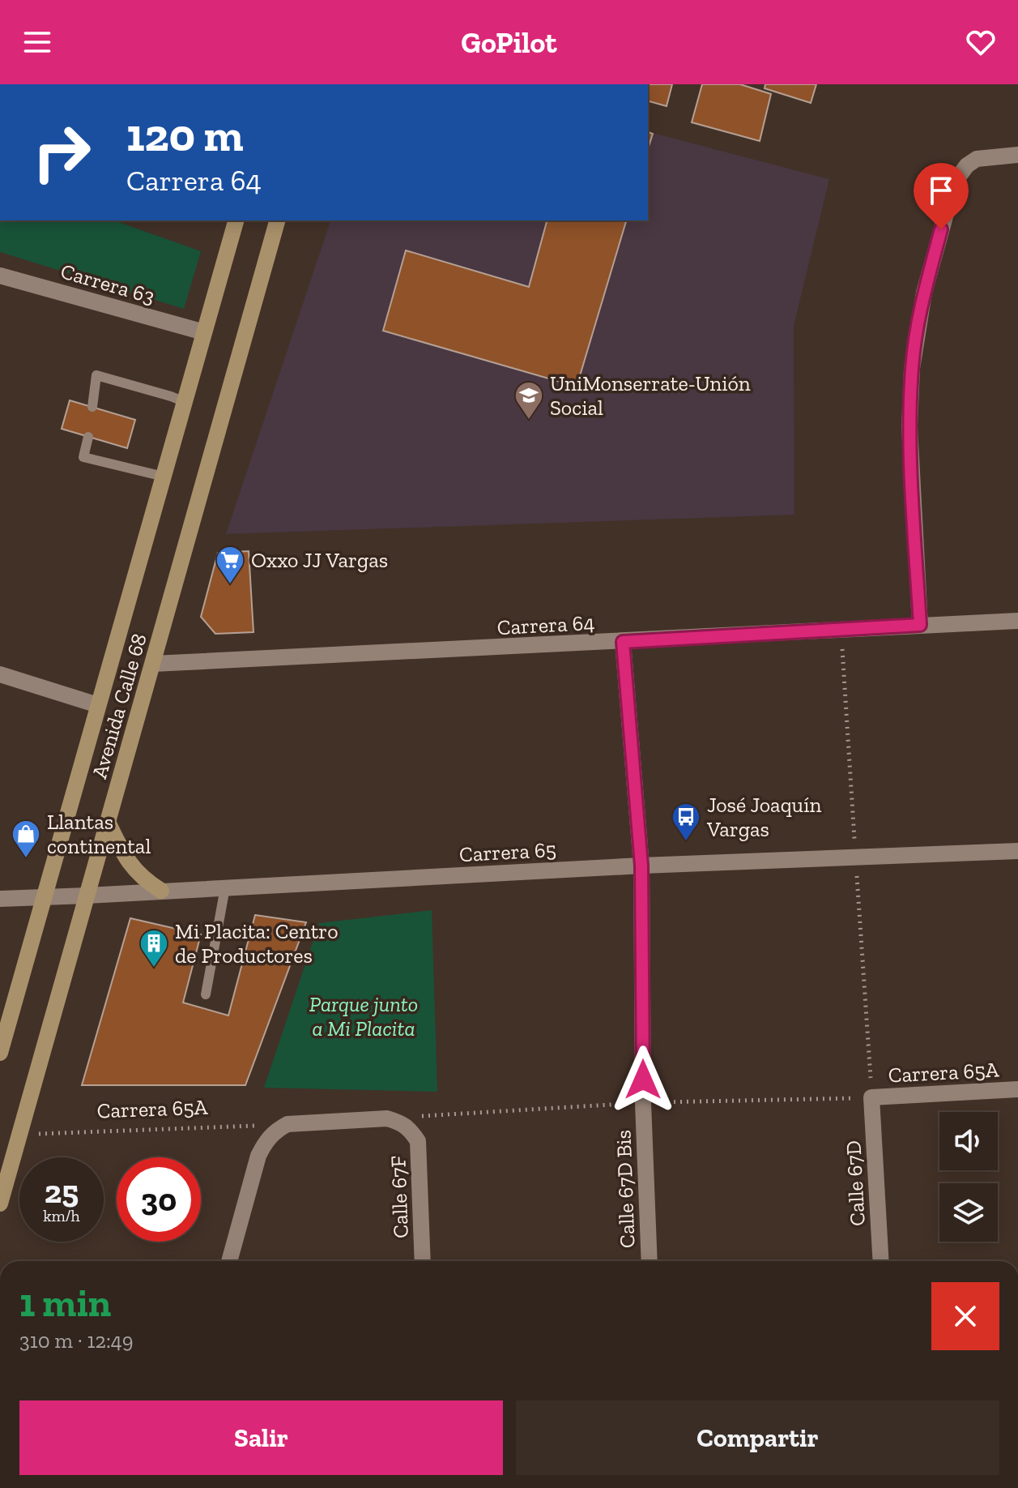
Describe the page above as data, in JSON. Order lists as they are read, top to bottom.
{
  "streets": {
    "main road": ["Avenida Calle 68"],
    "street": [
      "Carrera 63",
      "Carrera 64",
      "Carrera 65",
      "Carrera 65A",
      "Calle 67D",
      "Calle 67D Bis",
      "Calle 67F"
    ]
  },
  "crossings": [
    ["Carrera 63", "Avenida Calle 68"],
    ["Carrera 64", "Avenida Calle 68"],
    ["Carrera 64", "Calle 67D Bis"],
    ["Avenida Calle 68", "Carrera 65"],
    ["Avenida Calle 68", "Carrera 65A"],
    ["Carrera 65", "Calle 67D Bis"],
    ["Carrera 65A", "Calle 67D"],
    ["Carrera 65A", "Calle 67F"]
  ],
  "parks": ["Parque junto a Mi Placita"],
  "places": {
    "school or university": ["UniMonserrate-Unión Social"],
    "supermarket": ["Oxxo JJ Vargas"],
    "bus stop": ["José Joaquín Vargas"],
    "shop": ["Llantas continental"],
    "building": ["Mi Placita: Centro de Productores"]
  },
  "page": {
    "header": "GoPilot",
    "turn": ["120 m", "Carrera 64"],
    "speed": "25 km/h",
    "limit": "30",
    "heading": ["1 min", "310 m · 12:49"],
    "buttons": ["Salir", "Compartir"]
  }
}
